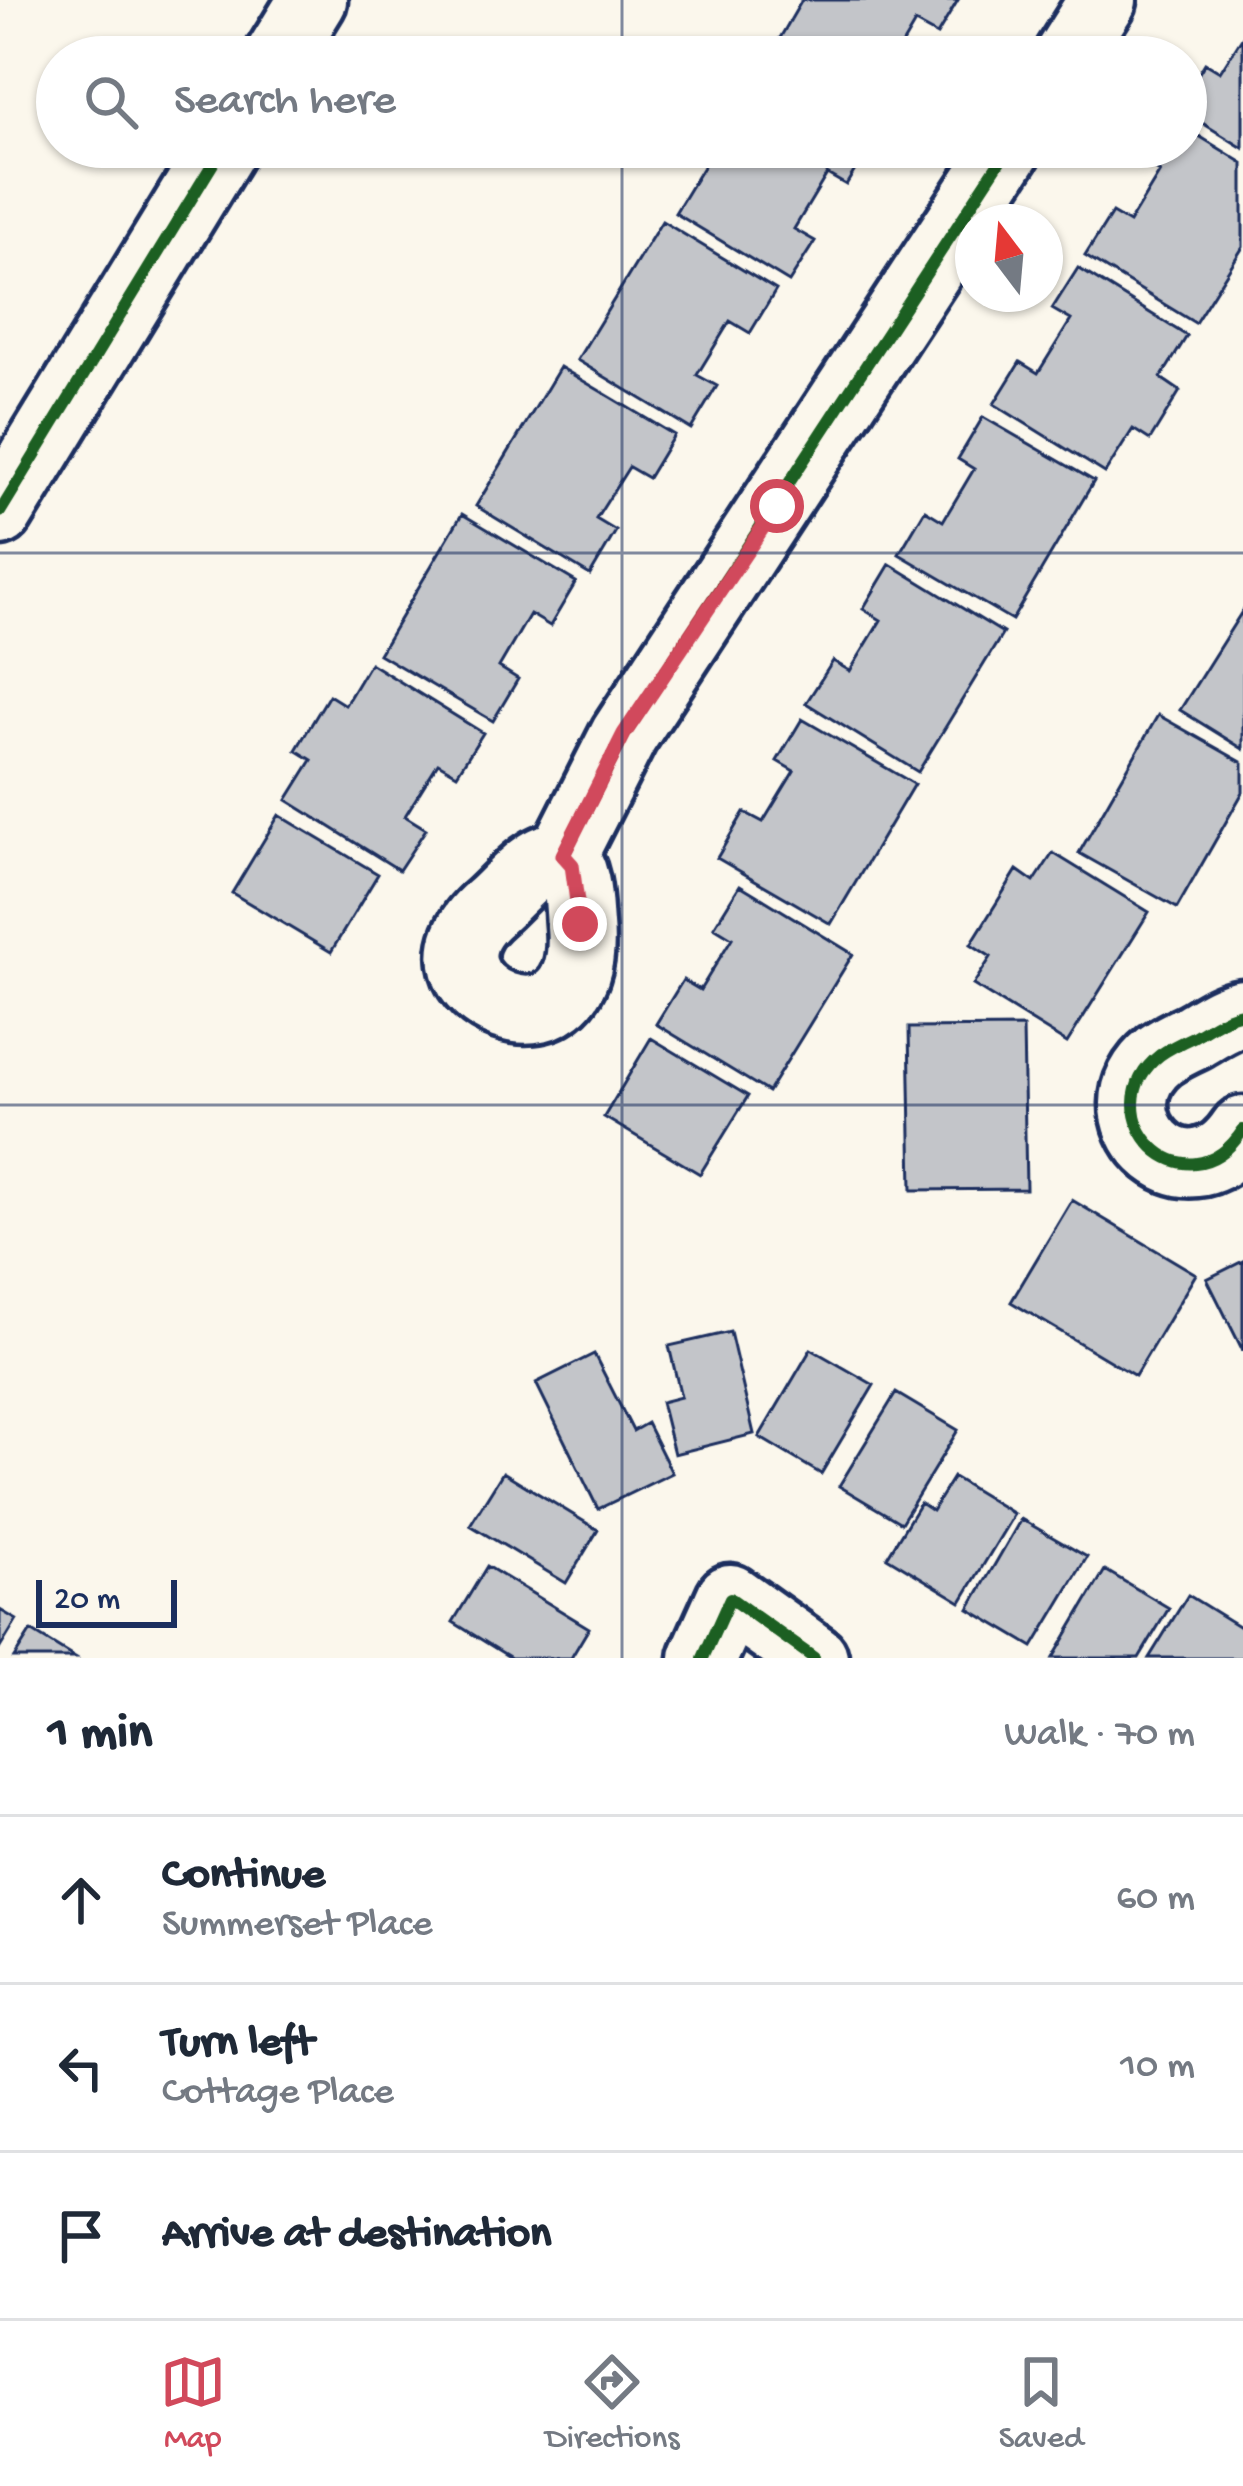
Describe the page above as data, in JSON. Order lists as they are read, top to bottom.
{
  "scale_bar": "20 m",
  "north": "top",
  "page": {
    "search": "Search here",
    "scale": "20 m",
    "heading": ["1 min", "Walk · 70 m"],
    "list": [
      ["Continue", "Summerset Place", "60 m"],
      ["Turn left", "Cottage Place", "10 m"],
      "Arrive at destination"
    ],
    "nav": ["Map", "Directions", "Saved"]
  }
}
